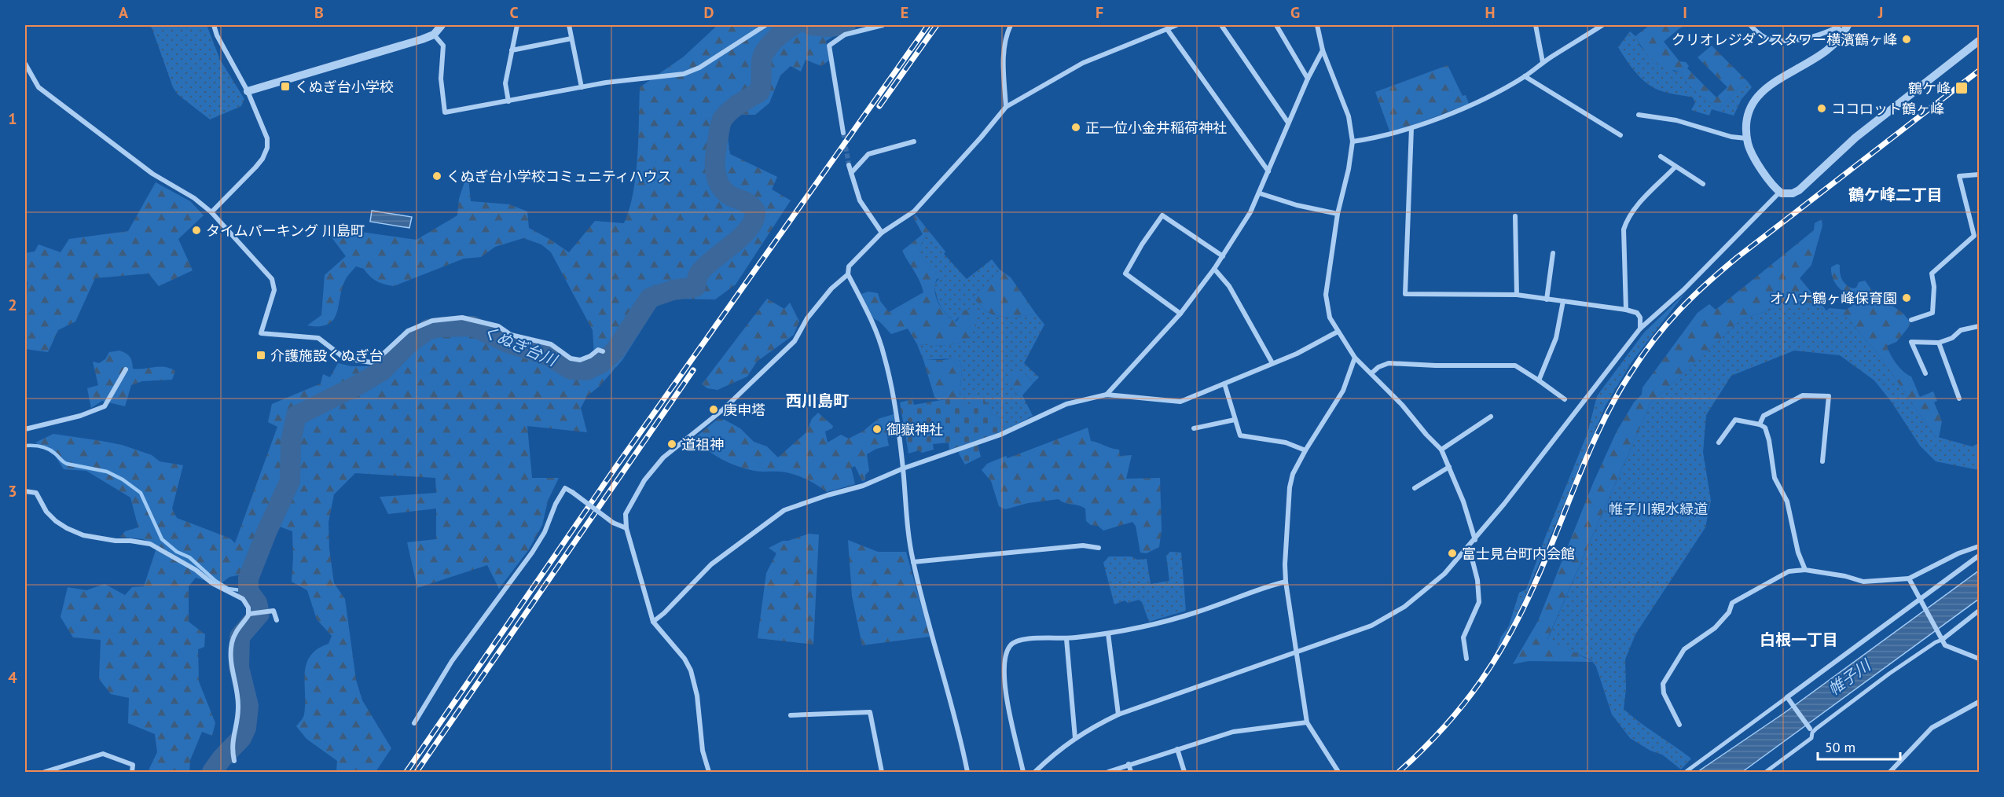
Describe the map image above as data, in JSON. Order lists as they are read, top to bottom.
{
  "districts": ["鶴ケ峰二丁目", "西川島町", "白根一丁目"],
  "water": ["くぬぎ台川", "帷子川"],
  "parks": ["帷子川親水緑道"],
  "places": {
    "other": [
      "クリオレジダンスタワー横濱鶴ヶ峰",
      "ココロット鶴ヶ峰",
      "正一位小金井稲荷神社",
      "くぬぎ台小学校コミュニティハウス",
      "タイムパーキング 川島町",
      "オハナ鶴ヶ峰保育園",
      "庚申塔",
      "御嶽神社",
      "道祖神",
      "富士見台町内会館"
    ],
    "transit": ["くぬぎ台小学校", "鶴ケ峰", "介護施設くぬぎ台"]
  },
  "scale_bar": "50 m",
  "grid": {
    "columns": [
      "A",
      "B",
      "C",
      "D",
      "E",
      "F",
      "G",
      "H",
      "I",
      "J"
    ],
    "rows": [
      "1",
      "2",
      "3",
      "4"
    ]
  }
}
